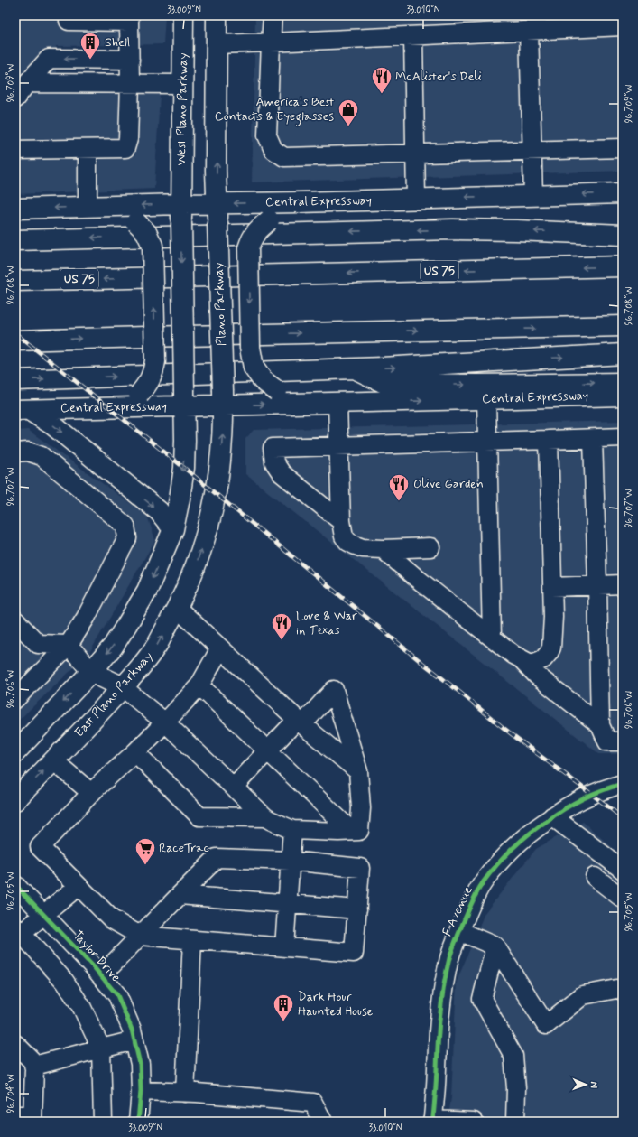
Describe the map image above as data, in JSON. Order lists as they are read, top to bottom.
{
  "streets": {
    "main road": [
      "West Plano Parkway",
      "Central Expressway",
      "US 75",
      "Plano Parkway",
      "East Plano Parkway"
    ],
    "street": ["F Avenue", "Taylor Drive"]
  },
  "crossings": [
    ["West Plano Parkway", "Central Expressway"],
    ["Central Expressway", "Plano Parkway"],
    ["Central Expressway", "East Plano Parkway"],
    ["Plano Parkway", "East Plano Parkway"]
  ],
  "places": {
    "building": ["Shell", "Dark Hour Haunted House"],
    "restaurant": ["McAlister's Deli", "Olive Garden", "Love & War in Texas"],
    "shop": ["America's Best Contacts & Eyeglasses"],
    "supermarket": ["RaceTrac"]
  },
  "north": "right",
  "coordinates": [
    "33.009°N",
    "33.010°N",
    "96.709°W",
    "96.708°W",
    "96.707°W",
    "96.706°W",
    "96.705°W",
    "96.704°W"
  ]
}
